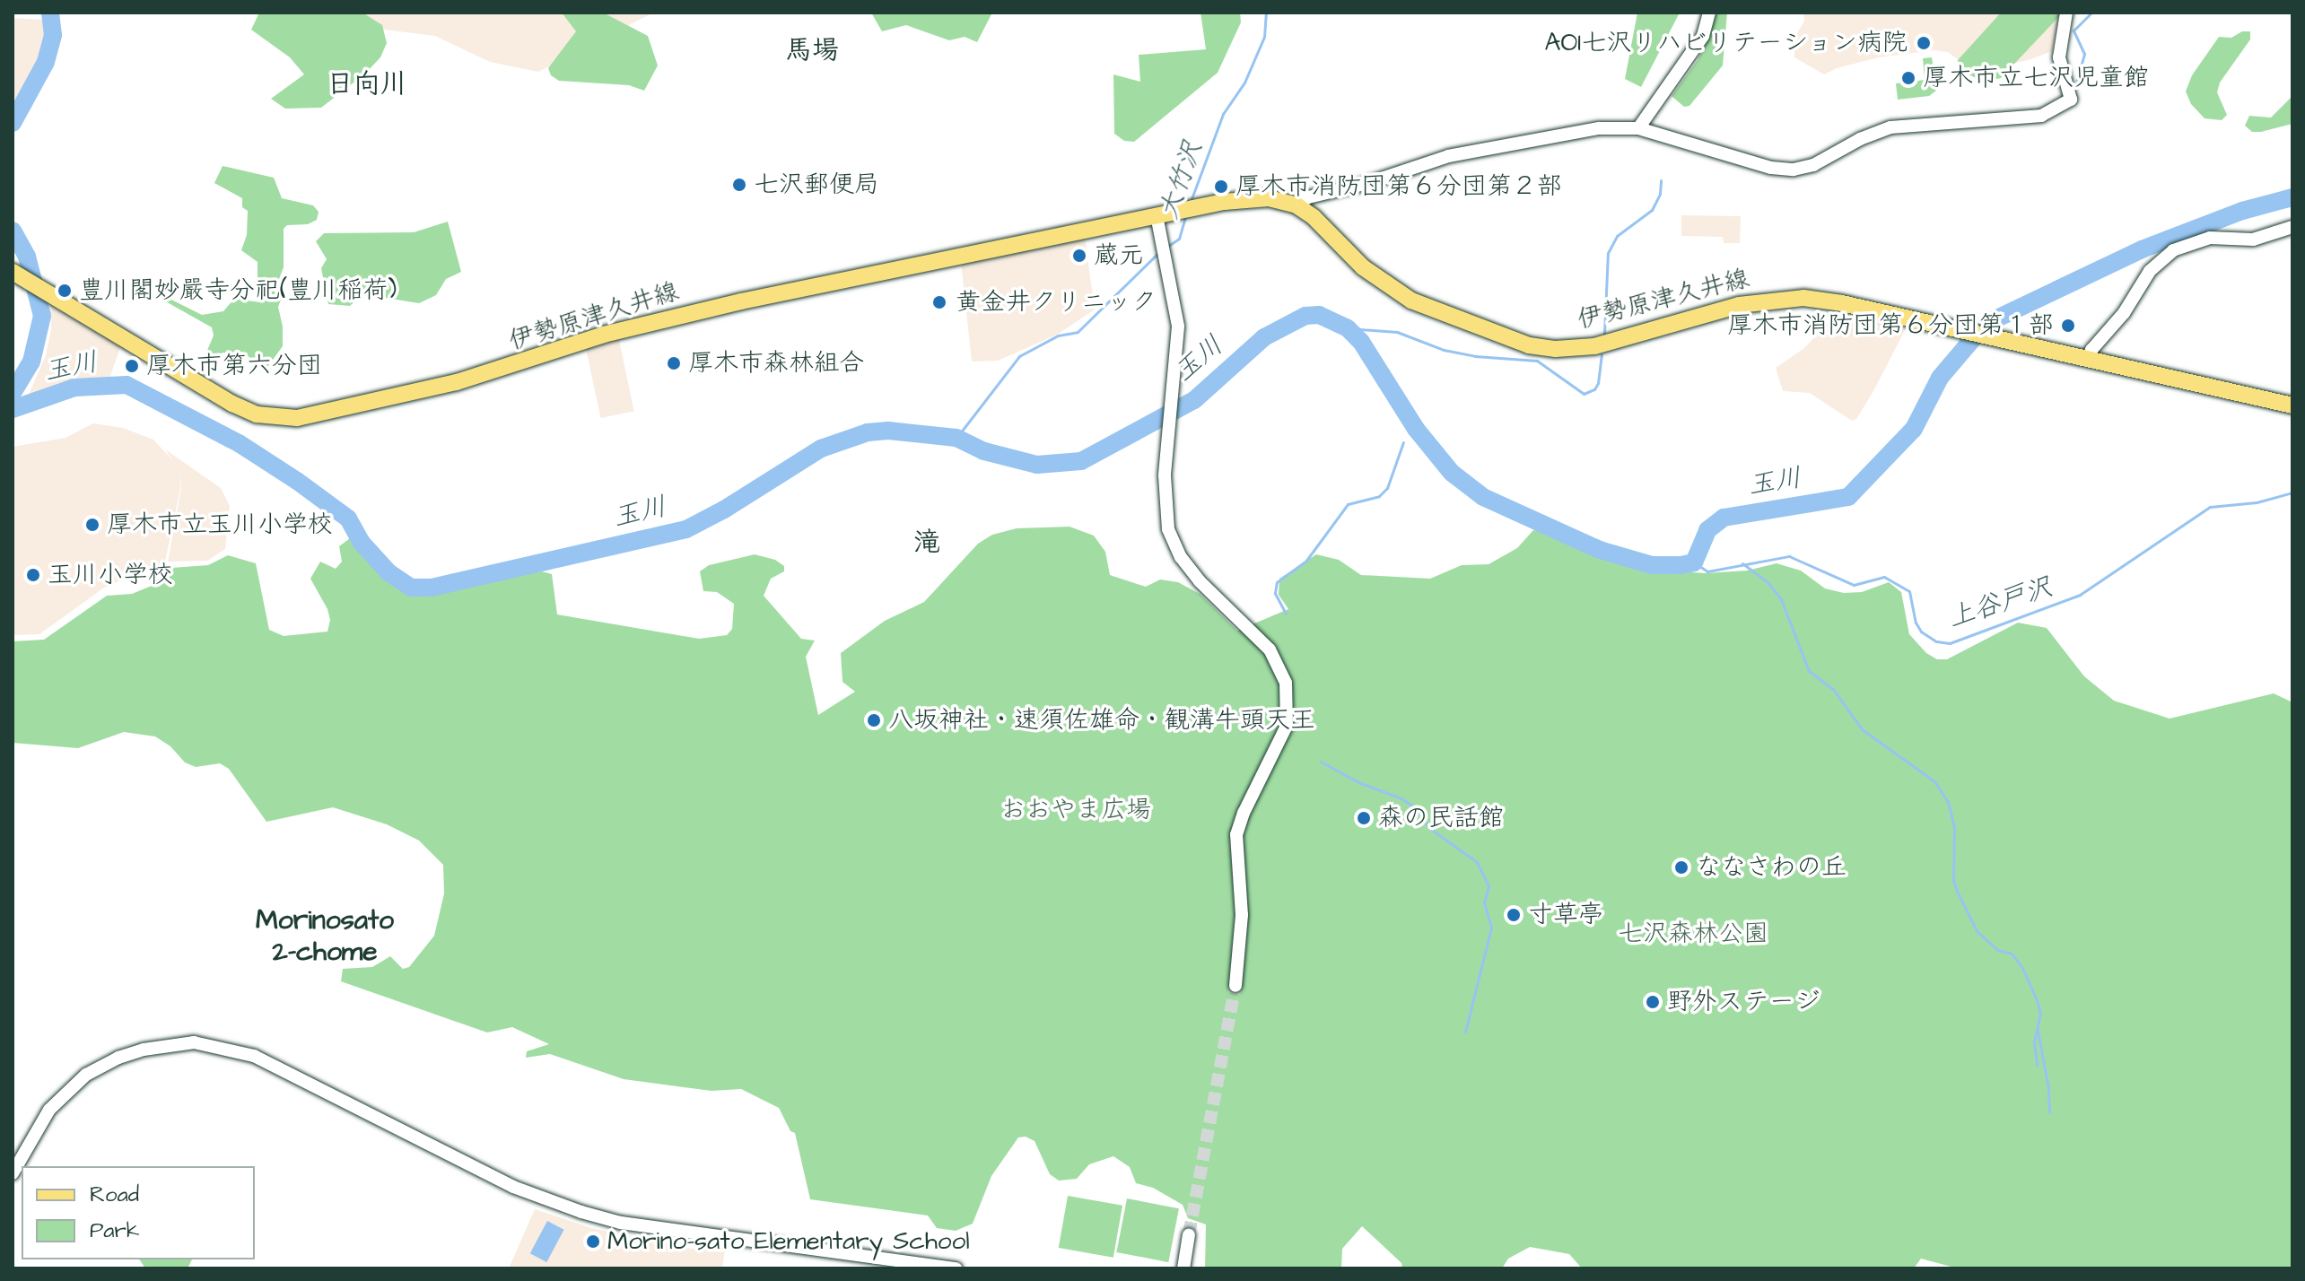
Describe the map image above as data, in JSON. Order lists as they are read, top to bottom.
{
  "streets": {
    "main road": ["伊勢原津久井線"]
  },
  "districts": [
    "馬場",
    "日向川",
    "滝",
    "Morinosato 2-chome"
  ],
  "water": ["大竹沢", "玉川", "上谷戸沢"],
  "parks": ["おおやま広場", "七沢森林公園"],
  "places": [
    "AOI七沢リハビリテーション病院",
    "厚木市立七沢児童館",
    "七沢郵便局",
    "厚木市消防団第６分団第２部",
    "蔵元",
    "豊川閣妙嚴寺分祀(豊川稲荷)",
    "黄金井クリニック",
    "厚木市消防団第６分団第１部",
    "厚木市森林組合",
    "厚木市第六分団",
    "厚木市立玉川小学校",
    "玉川小学校",
    "八坂神社・速須佐雄命・観溝牛頭天王",
    "森の民話館",
    "ななさわの丘",
    "寸草亭",
    "野外ステージ",
    "Morino-sato Elementary School"
  ],
  "legend": ["Road", "Park"]
}
